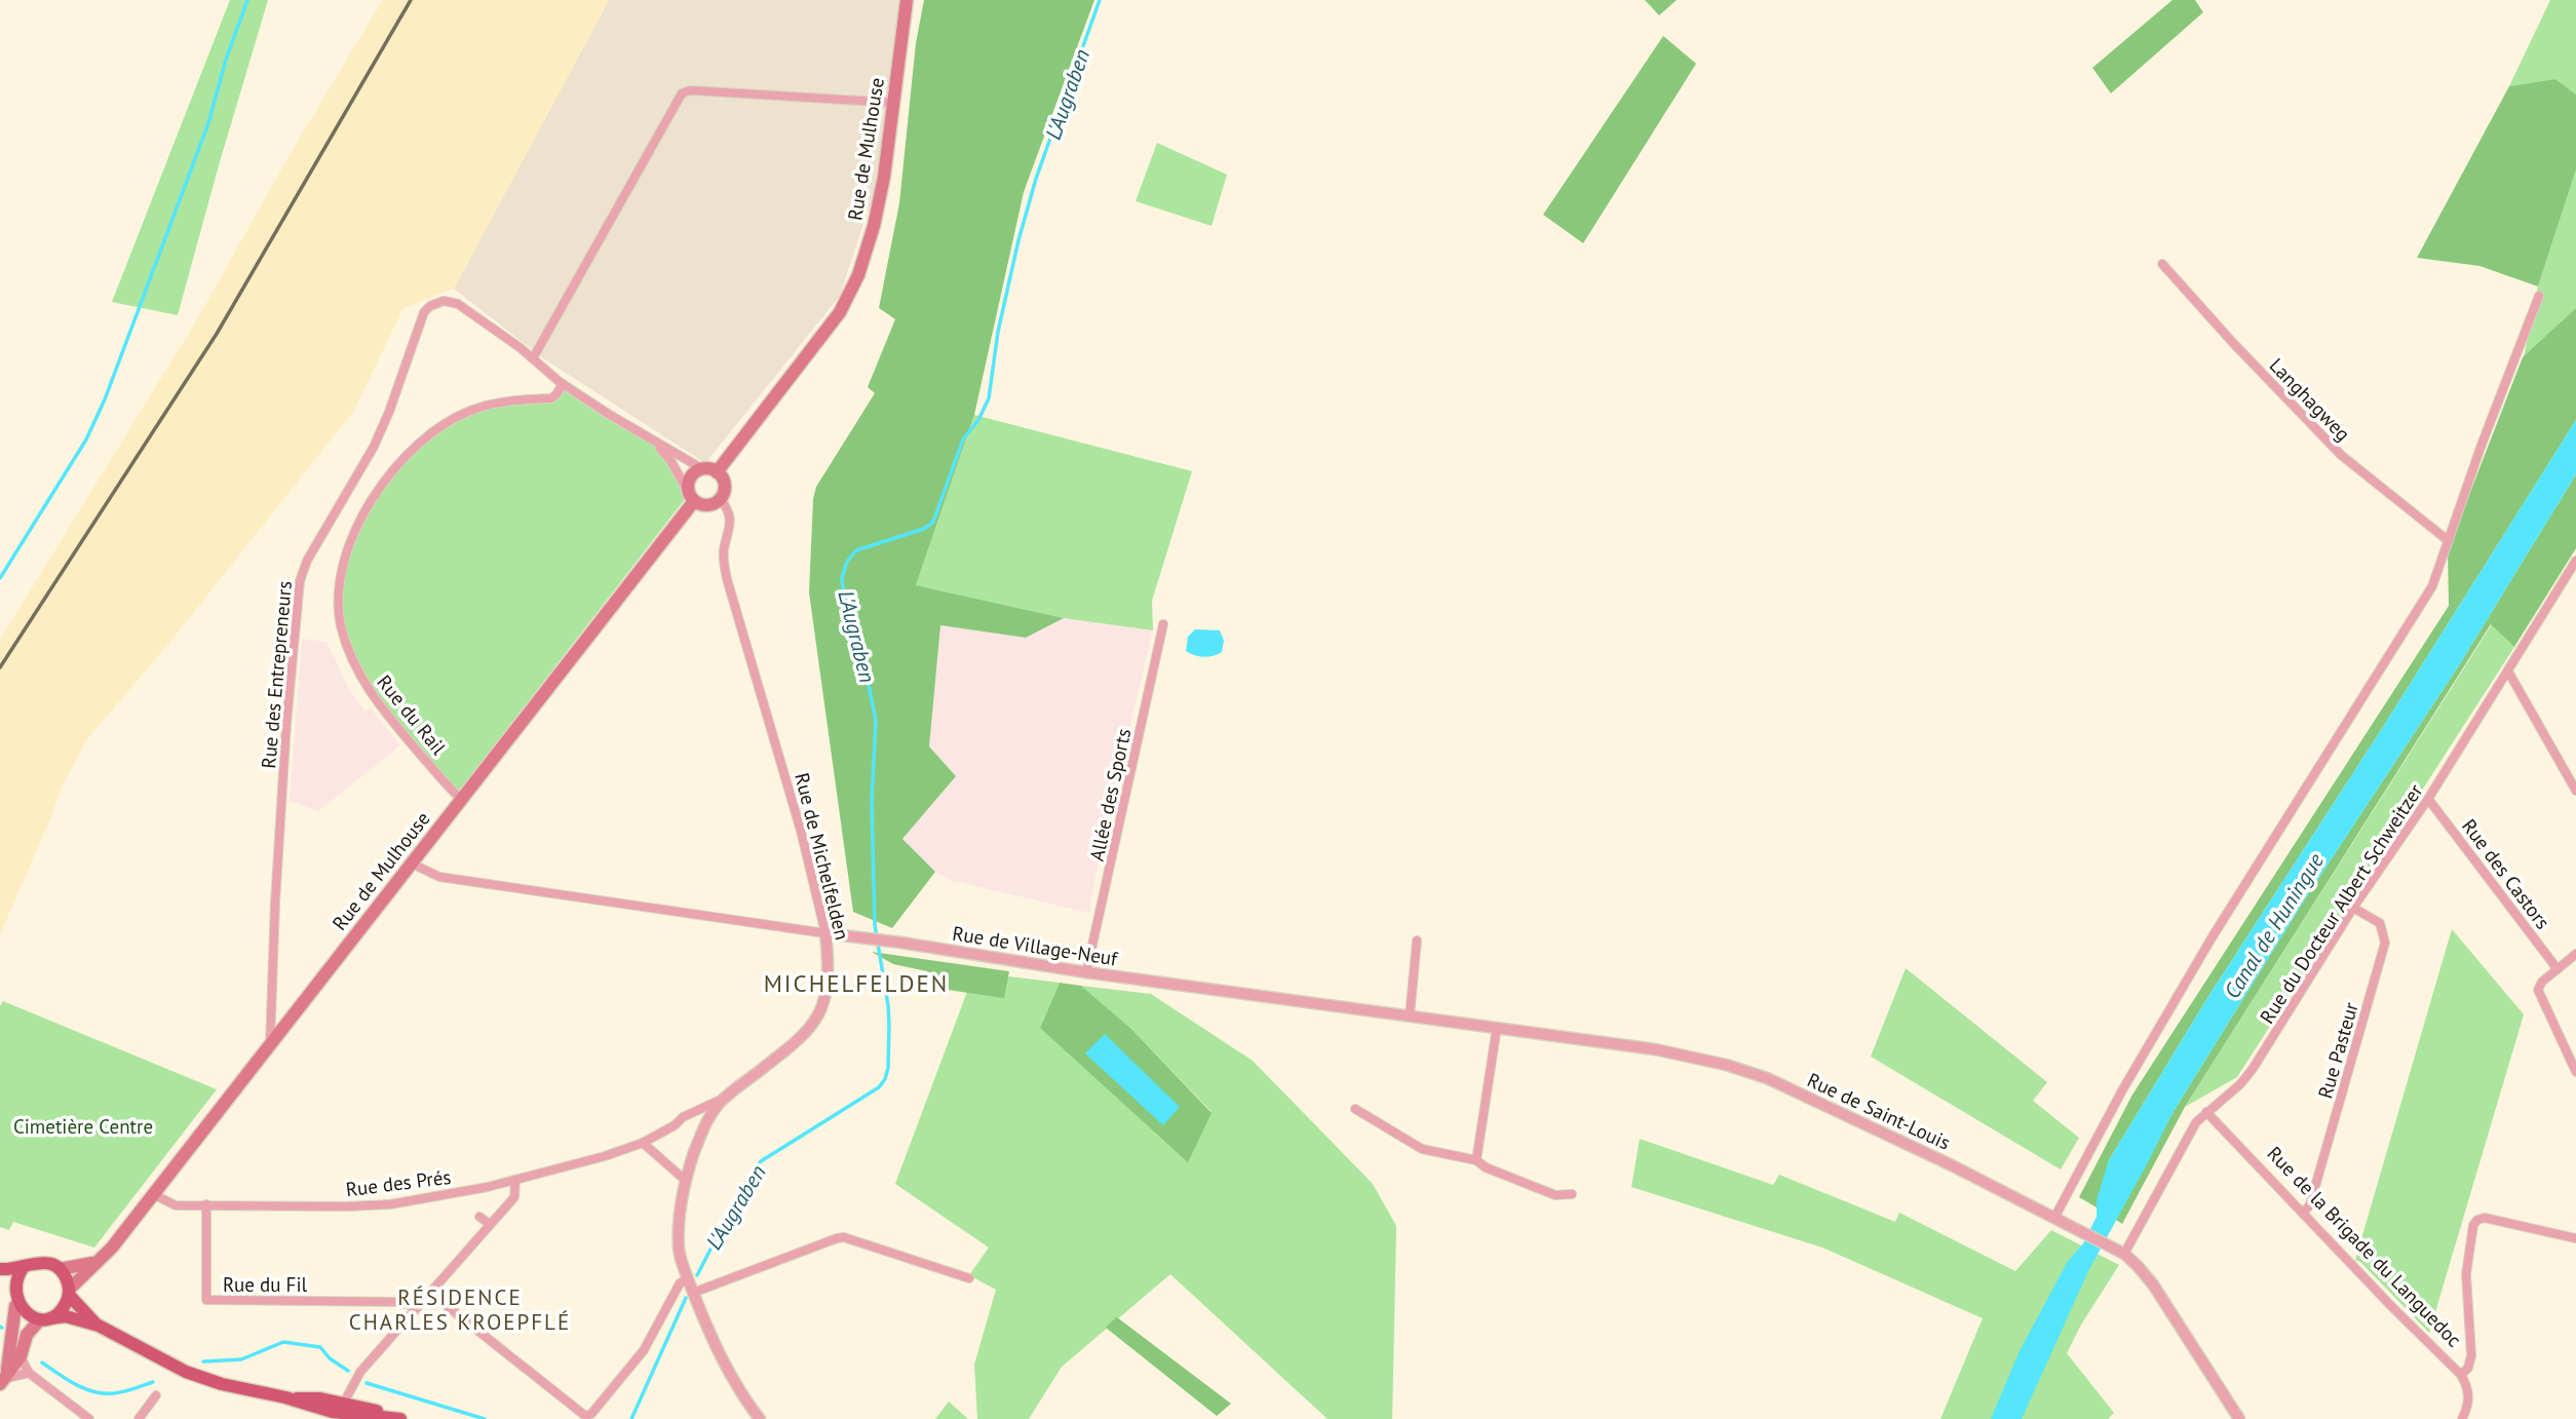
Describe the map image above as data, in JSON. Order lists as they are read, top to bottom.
{
  "streets": {
    "main road": ["Rue de Mulhouse"],
    "street": [
      "Langhagweg",
      "Rue des Entrepreneurs",
      "Rue du Rail",
      "Allée des Sports",
      "Rue de Michelfelden",
      "Rue des Castors",
      "Rue du Docteur Albert Schweitzer",
      "Rue de Village-Neuf",
      "Rue Pasteur",
      "Rue de Saint-Louis",
      "Rue des Prés",
      "Rue de la Brigade du Languedoc",
      "Rue du Fil"
    ]
  },
  "crossings": [
    ["Rue de Mulhouse", "Rue des Entrepreneurs"],
    ["Rue de Mulhouse", "Rue du Rail"],
    ["Rue de Mulhouse", "Rue de Michelfelden"],
    ["Rue de Mulhouse", "Rue de Village-Neuf"],
    ["Rue de Mulhouse", "Rue des Prés"],
    ["Rue des Entrepreneurs", "Rue du Rail"],
    ["Rue des Entrepreneurs", "Rue de Michelfelden"],
    ["Allée des Sports", "Rue de Village-Neuf"],
    ["Rue de Michelfelden", "Rue de Village-Neuf"],
    ["Rue de Michelfelden", "Rue des Prés"],
    ["Rue des Castors", "Rue du Docteur Albert Schweitzer"],
    ["Rue du Docteur Albert Schweitzer", "Rue Pasteur"],
    ["Rue du Docteur Albert Schweitzer", "Rue de Saint-Louis"],
    ["Rue du Docteur Albert Schweitzer", "Rue de la Brigade du Languedoc"],
    ["Rue de Village-Neuf", "Rue de Saint-Louis"],
    ["Rue Pasteur", "Rue de la Brigade du Languedoc"],
    ["Rue des Prés", "Rue du Fil"]
  ],
  "districts": ["MICHELFELDEN", "RÉSIDENCE CHARLES KROEPFLÉ"],
  "water": ["L'Augraben", "Canal de Huningue"],
  "parks": ["Cimetière Centre"]
}
